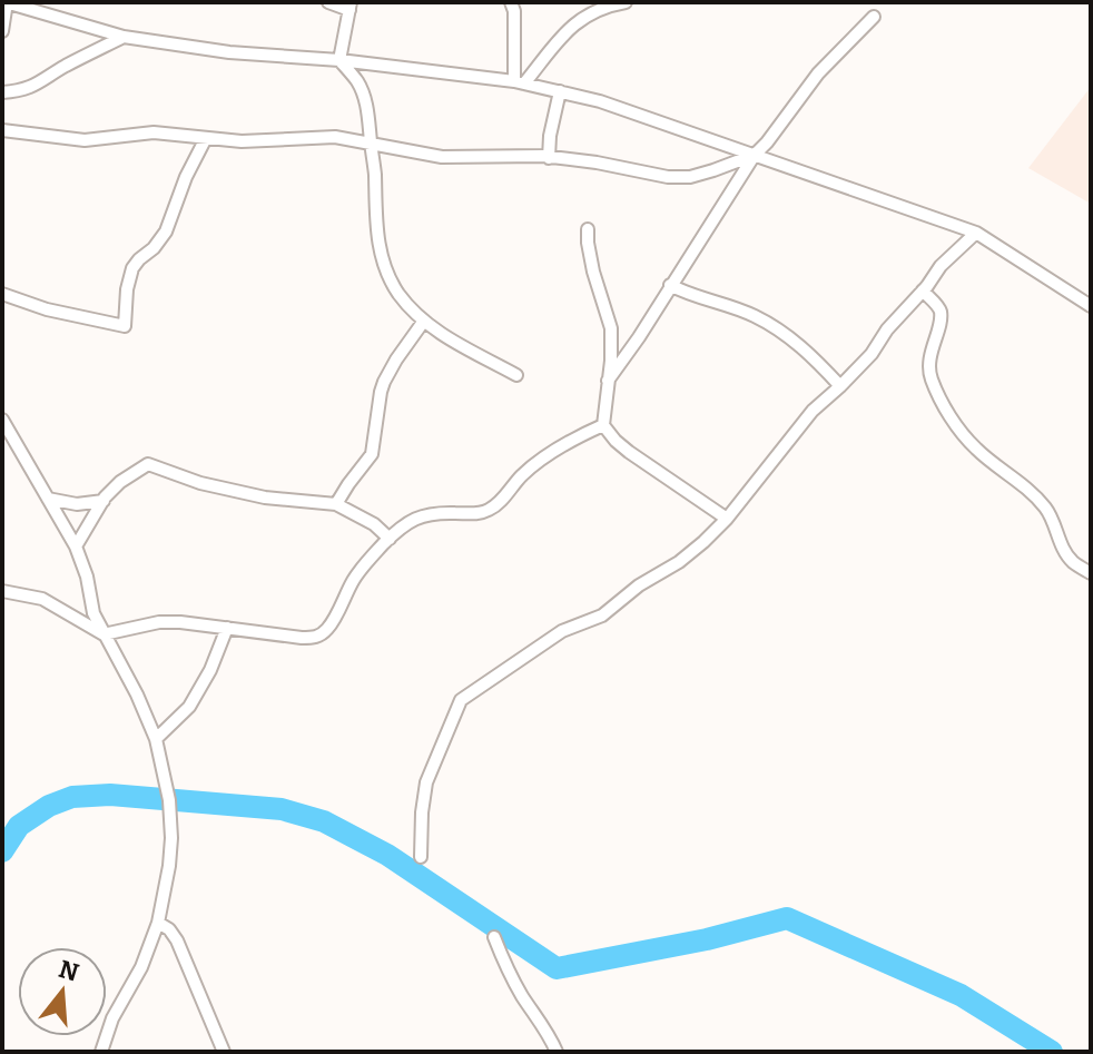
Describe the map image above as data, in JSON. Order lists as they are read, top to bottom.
{
  "north": "top"
}
